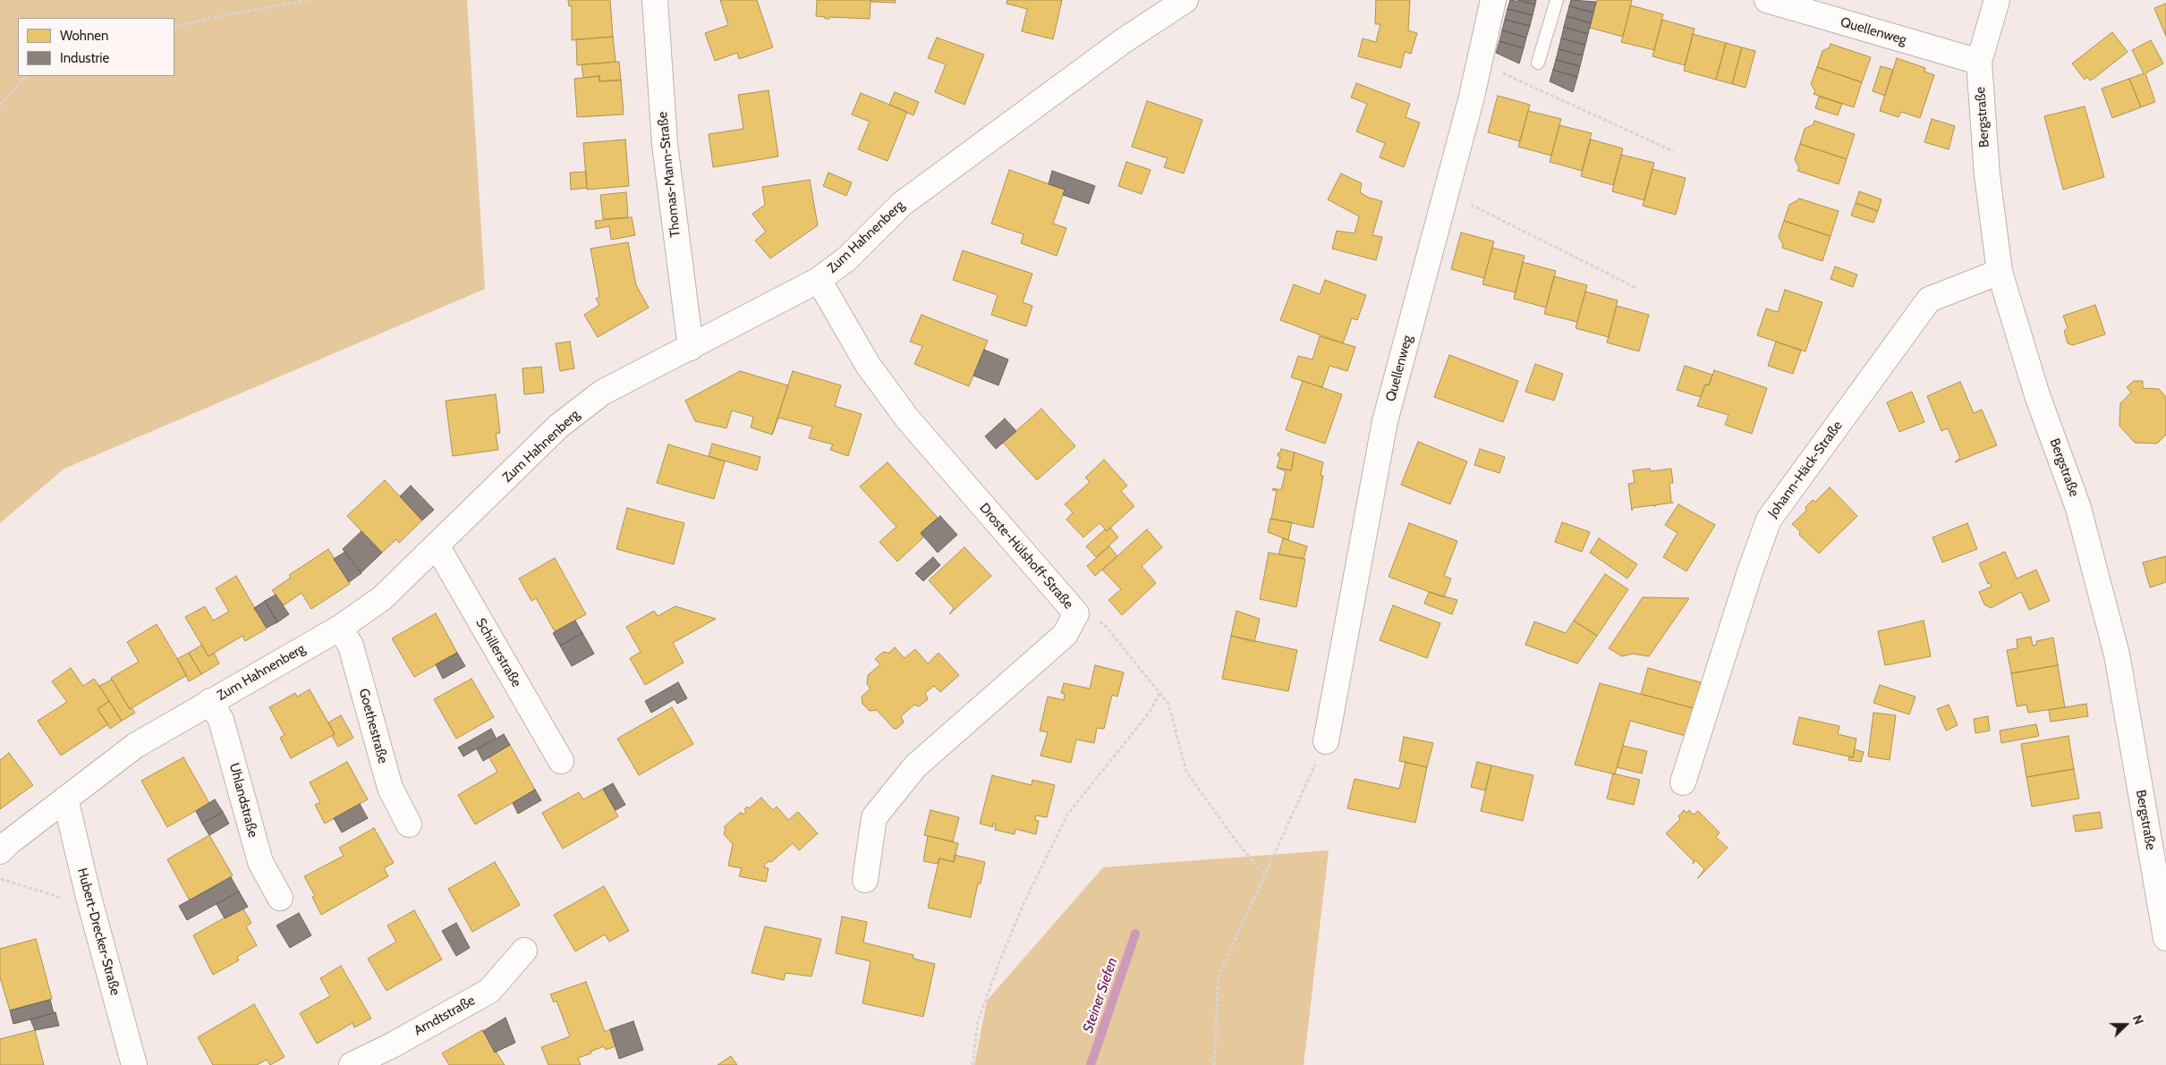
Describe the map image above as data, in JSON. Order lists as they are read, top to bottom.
{
  "streets": {
    "street": [
      "Quellenweg",
      "Bergstraße",
      "Thomas-Mann-Straße",
      "Zum Hahnenberg",
      "Johann-Häck-Straße",
      "Droste-Hülshoff-Straße",
      "Schillerstraße",
      "Goethestraße",
      "Uhlandstraße",
      "Hubert-Drecker-Straße",
      "Arndtstraße"
    ]
  },
  "crossings": [
    ["Quellenweg", "Bergstraße"],
    ["Bergstraße", "Johann-Häck-Straße"],
    ["Thomas-Mann-Straße", "Zum Hahnenberg"],
    ["Zum Hahnenberg", "Droste-Hülshoff-Straße"],
    ["Zum Hahnenberg", "Schillerstraße"],
    ["Zum Hahnenberg", "Goethestraße"],
    ["Zum Hahnenberg", "Uhlandstraße"],
    ["Zum Hahnenberg", "Hubert-Drecker-Straße"]
  ],
  "water": ["Steiner Siefen"],
  "legend": ["Wohnen", "Industrie"],
  "north": "right"
}
